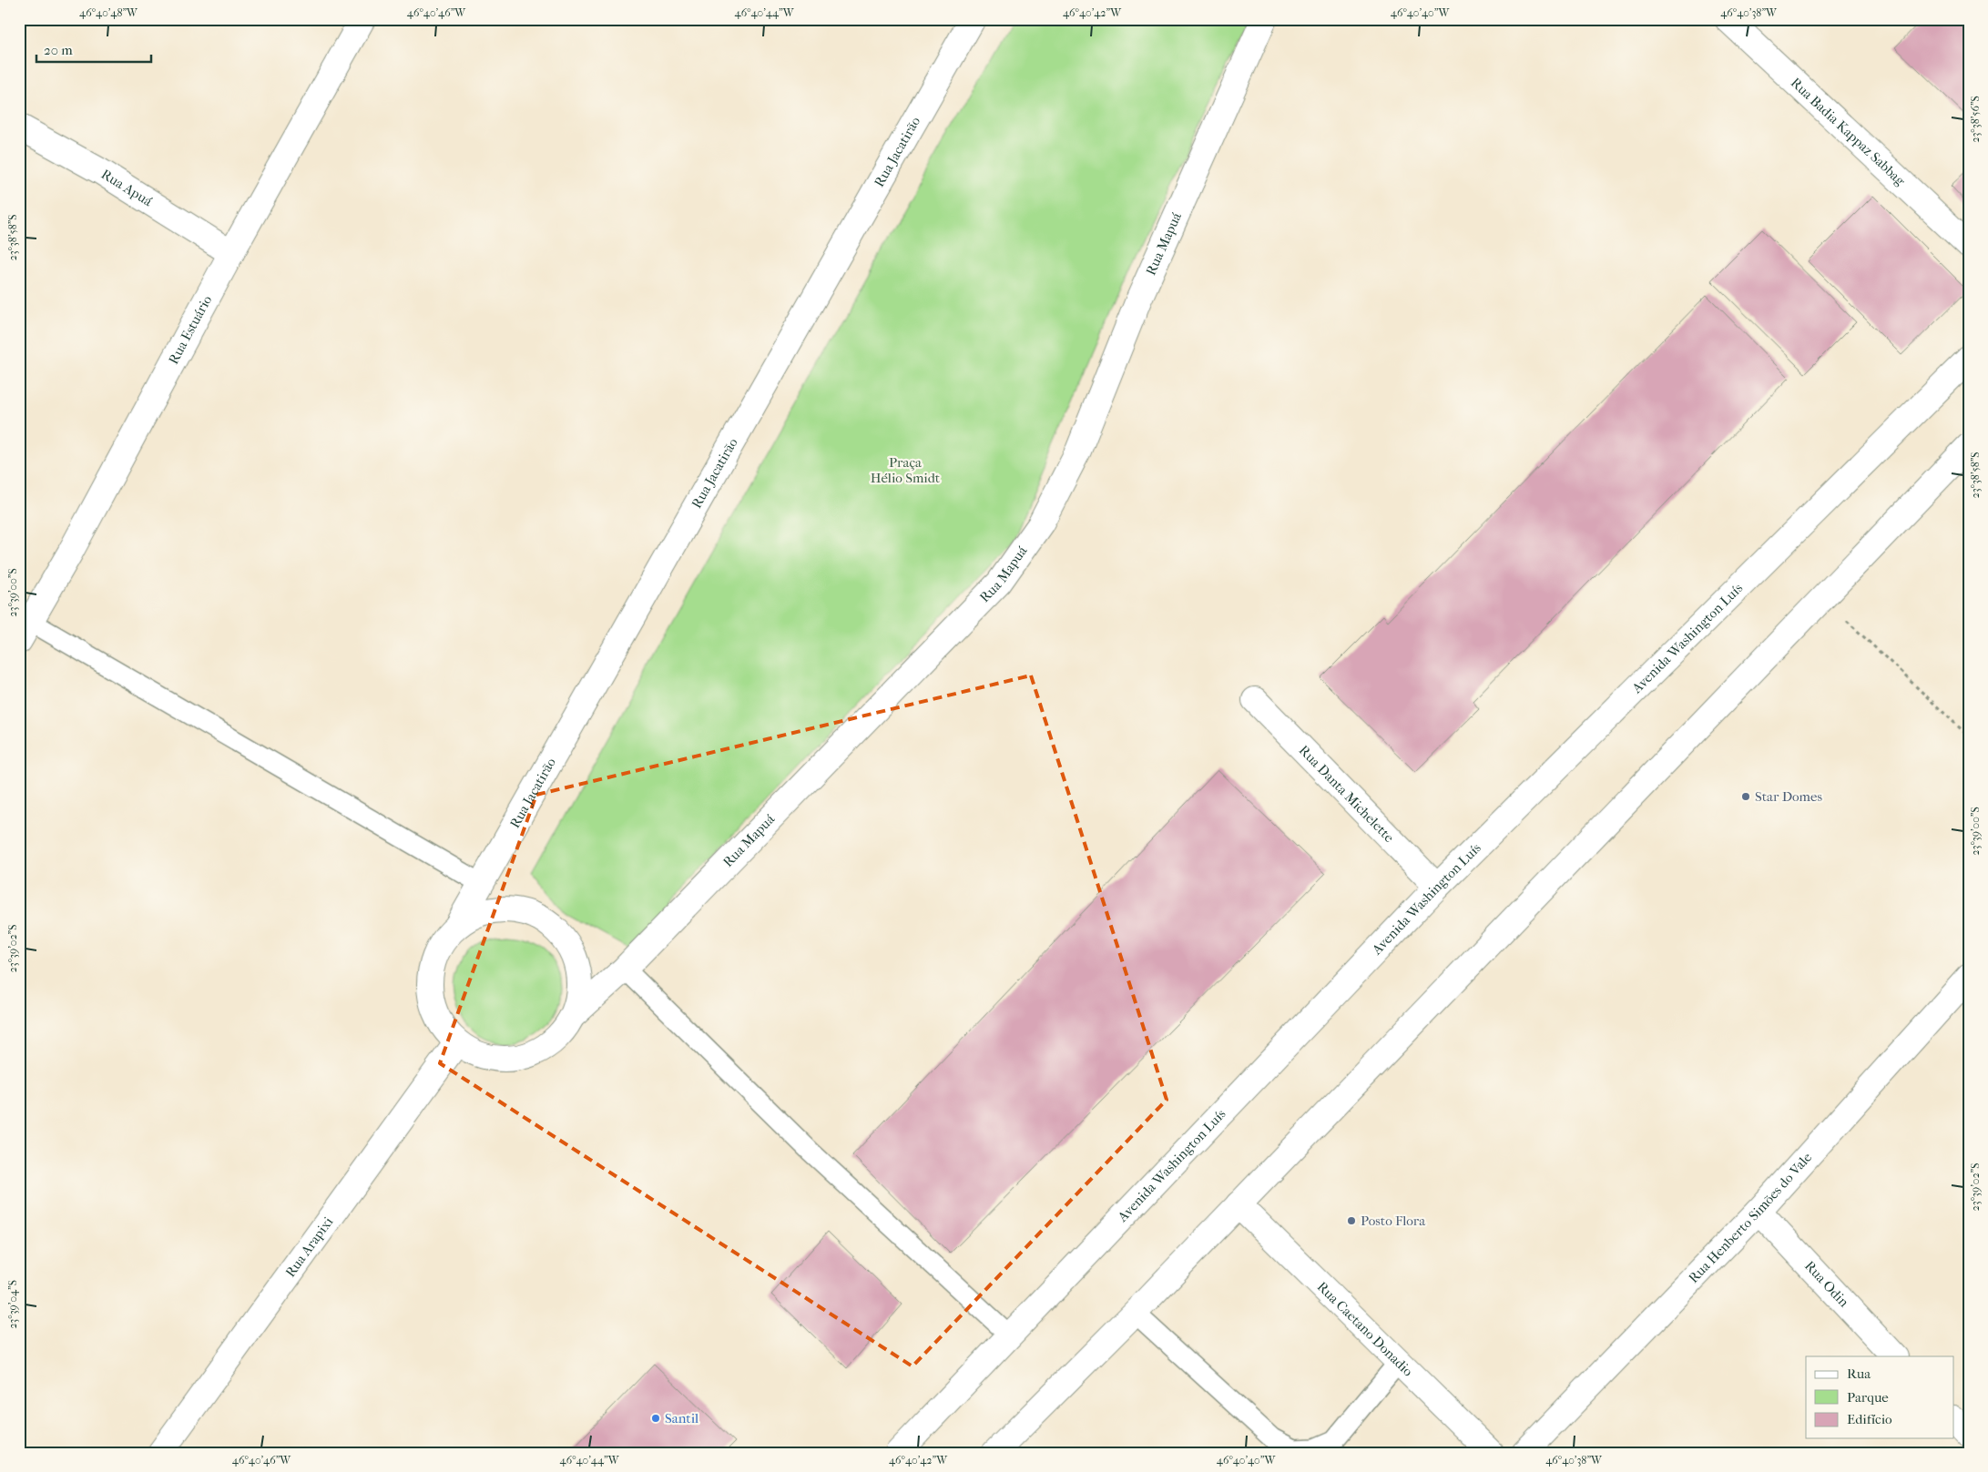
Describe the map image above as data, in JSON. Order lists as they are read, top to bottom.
{
  "streets": {
    "main road": [
      "Rua Badia Kappaz Sabbag",
      "Rua Jacatirão",
      "Rua Apuá",
      "Rua Mapuá",
      "Rua Estuário",
      "Avenida Washington Luís",
      "Rua Danta Michelette",
      "Rua Henberto Simões do Vale",
      "Rua Arapixi",
      "Rua Odin",
      "Rua Caetano Donadio"
    ]
  },
  "crossings": [
    ["Rua Jacatirão", "Rua Mapuá"],
    ["Rua Jacatirão", "Rua Arapixi"],
    ["Rua Apuá", "Rua Estuário"],
    ["Rua Mapuá", "Rua Arapixi"],
    ["Avenida Washington Luís", "Rua Danta Michelette"],
    ["Rua Henberto Simões do Vale", "Rua Odin"]
  ],
  "parks": ["Praça Hélio Smidt"],
  "places": ["Star Domes", "Posto Flora", "Santil"],
  "legend": ["Rua", "Parque", "Edifício"],
  "scale_bar": "20 m",
  "coordinates": [
    "46°40'48\"W",
    "46°40'46\"W",
    "46°40'44\"W",
    "46°40'42\"W",
    "46°40'40\"W",
    "46°40'38\"W",
    "23°38'56\"S",
    "23°38'58\"S",
    "23°39'00\"S",
    "23°39'02\"S",
    "23°39'04\"S"
  ]
}
